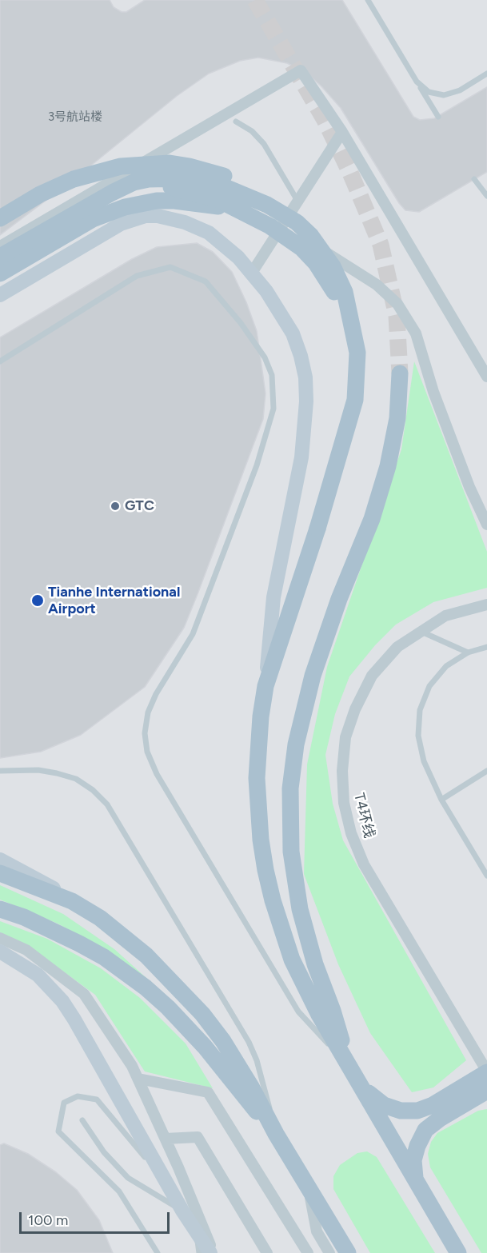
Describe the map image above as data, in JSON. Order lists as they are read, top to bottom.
{
  "streets": {
    "street": ["T4环线"]
  },
  "places": ["GTC", "Tianhe International Airport"],
  "house_numbers": ["3号航站楼"],
  "scale_bar": "100 m"
}
